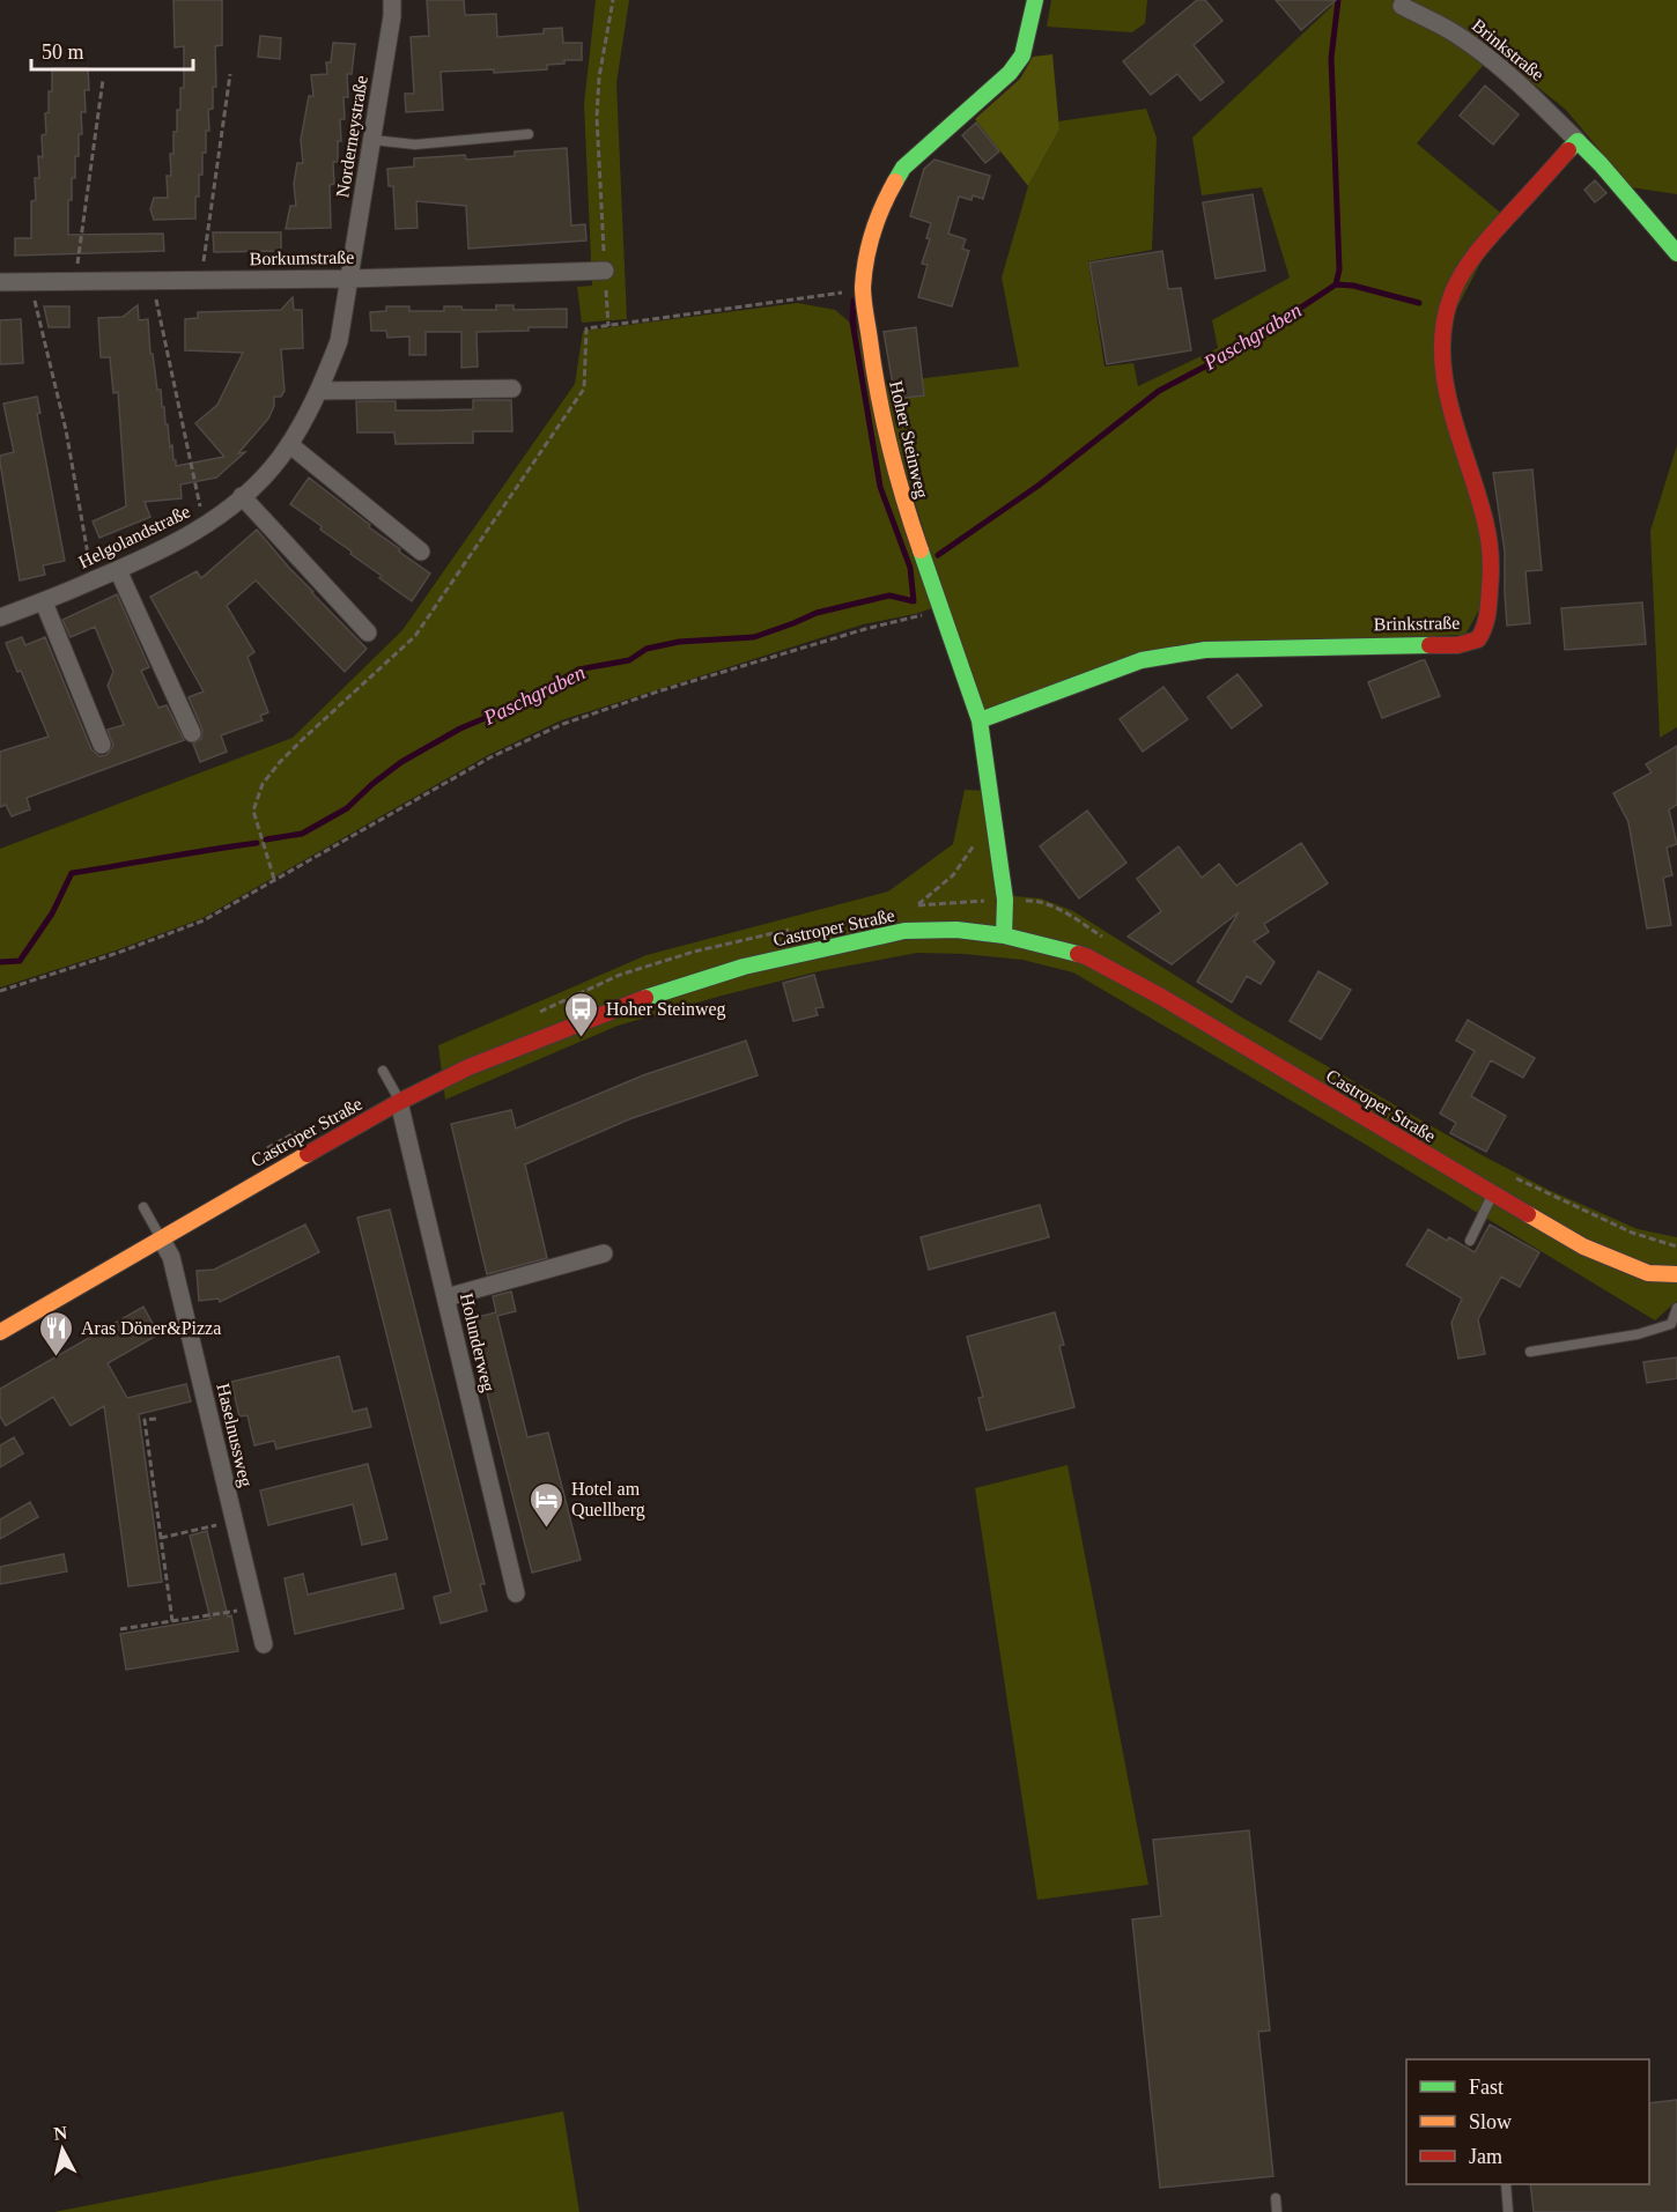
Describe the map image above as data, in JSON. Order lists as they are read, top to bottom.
{
  "streets": {
    "street": [
      "Brinkstraße",
      "Norderneystraße",
      "Borkumstraße",
      "Hoher Steinweg",
      "Helgolandstraße",
      "Castroper Straße",
      "Holunderweg",
      "Haselnussweg"
    ]
  },
  "crossings": [
    ["Brinkstraße", "Hoher Steinweg"],
    ["Norderneystraße", "Borkumstraße"],
    ["Norderneystraße", "Helgolandstraße"],
    ["Borkumstraße", "Helgolandstraße"],
    ["Hoher Steinweg", "Castroper Straße"],
    ["Castroper Straße", "Holunderweg"],
    ["Castroper Straße", "Haselnussweg"]
  ],
  "water": ["Paschgraben"],
  "places": {
    "bus stop": ["Hoher Steinweg"],
    "restaurant": ["Aras Döner&Pizza"],
    "hotel": ["Hotel am Quellberg"]
  },
  "legend": ["Fast", "Slow", "Jam"],
  "scale_bar": "50 m",
  "north": "top"
}
